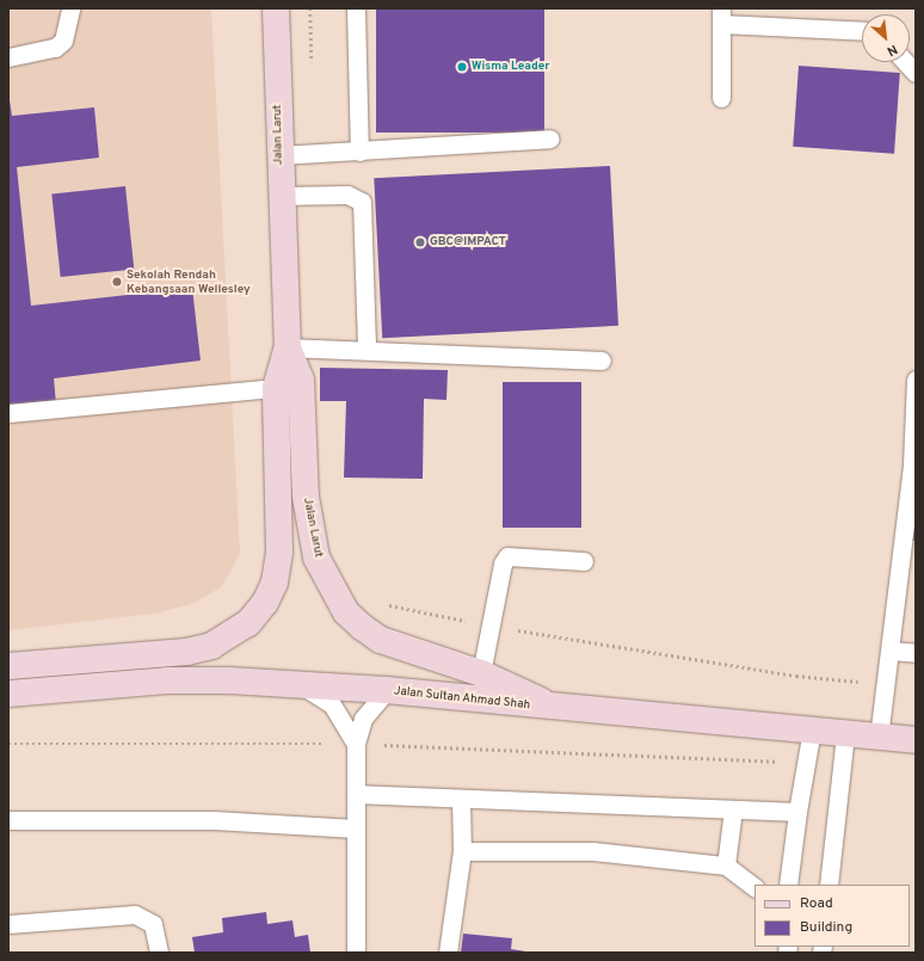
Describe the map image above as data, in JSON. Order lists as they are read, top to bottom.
{
  "streets": {
    "main road": ["Jalan Larut", "Jalan Sultan Ahmad Shah"]
  },
  "crossings": [
    ["Jalan Larut", "Jalan Sultan Ahmad Shah"]
  ],
  "places": ["Wisma Leader", "GBC@IMPACT", "Sekolah Rendah Kebangsaan Wellesley"],
  "legend": ["Road", "Building"],
  "north": "bottom right"
}
